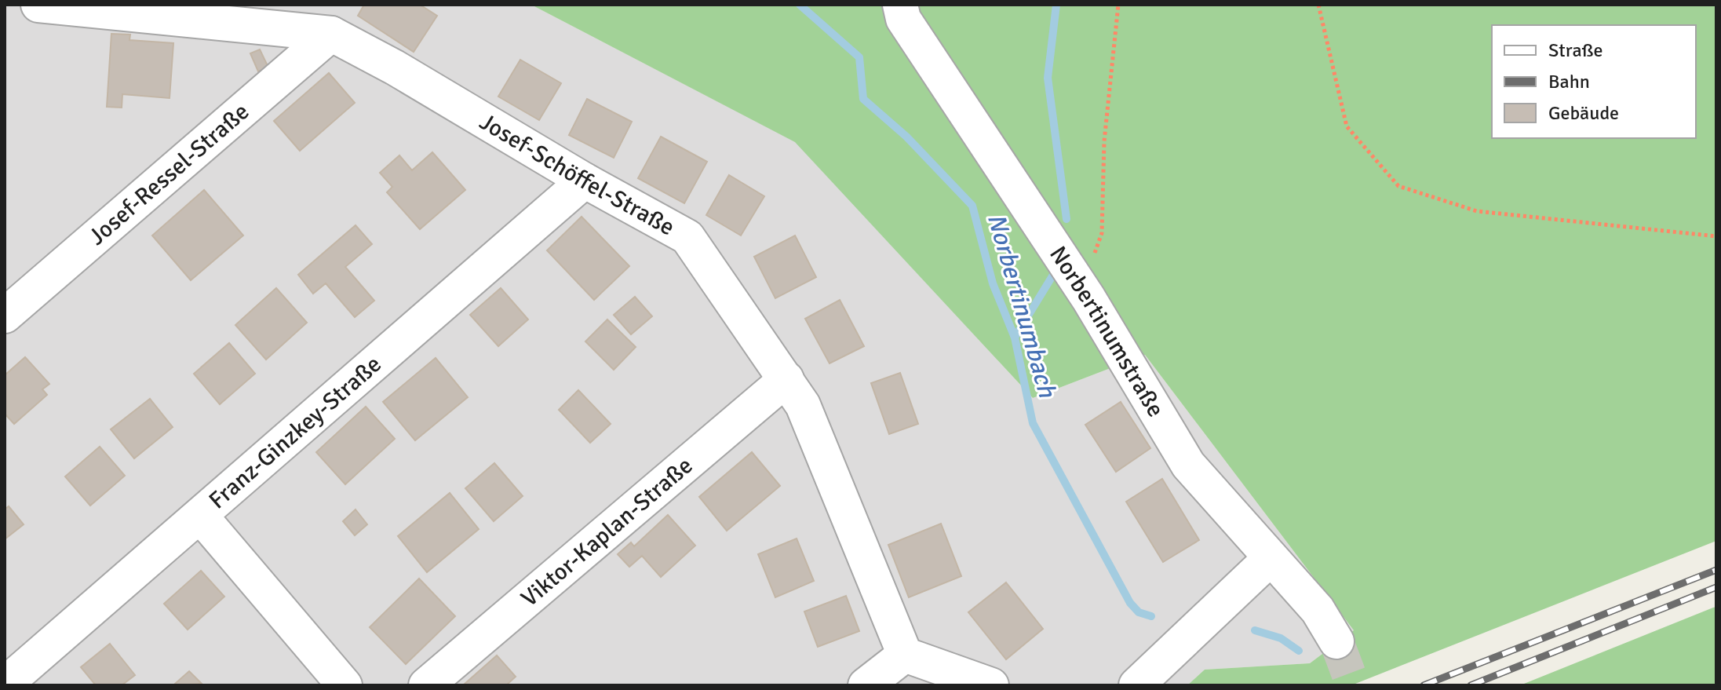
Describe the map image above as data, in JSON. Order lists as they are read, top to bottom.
{
  "streets": {
    "street": [
      "Josef-Ressel-Straße",
      "Josef-Schöffel-Straße",
      "Norbertinumstraße",
      "Franz-Ginzkey-Straße",
      "Viktor-Kaplan-Straße"
    ]
  },
  "crossings": [
    ["Josef-Ressel-Straße", "Josef-Schöffel-Straße"],
    ["Josef-Schöffel-Straße", "Franz-Ginzkey-Straße"],
    ["Josef-Schöffel-Straße", "Viktor-Kaplan-Straße"]
  ],
  "water": ["Norbertinumbach"],
  "legend": ["Straße", "Bahn", "Gebäude"]
}
